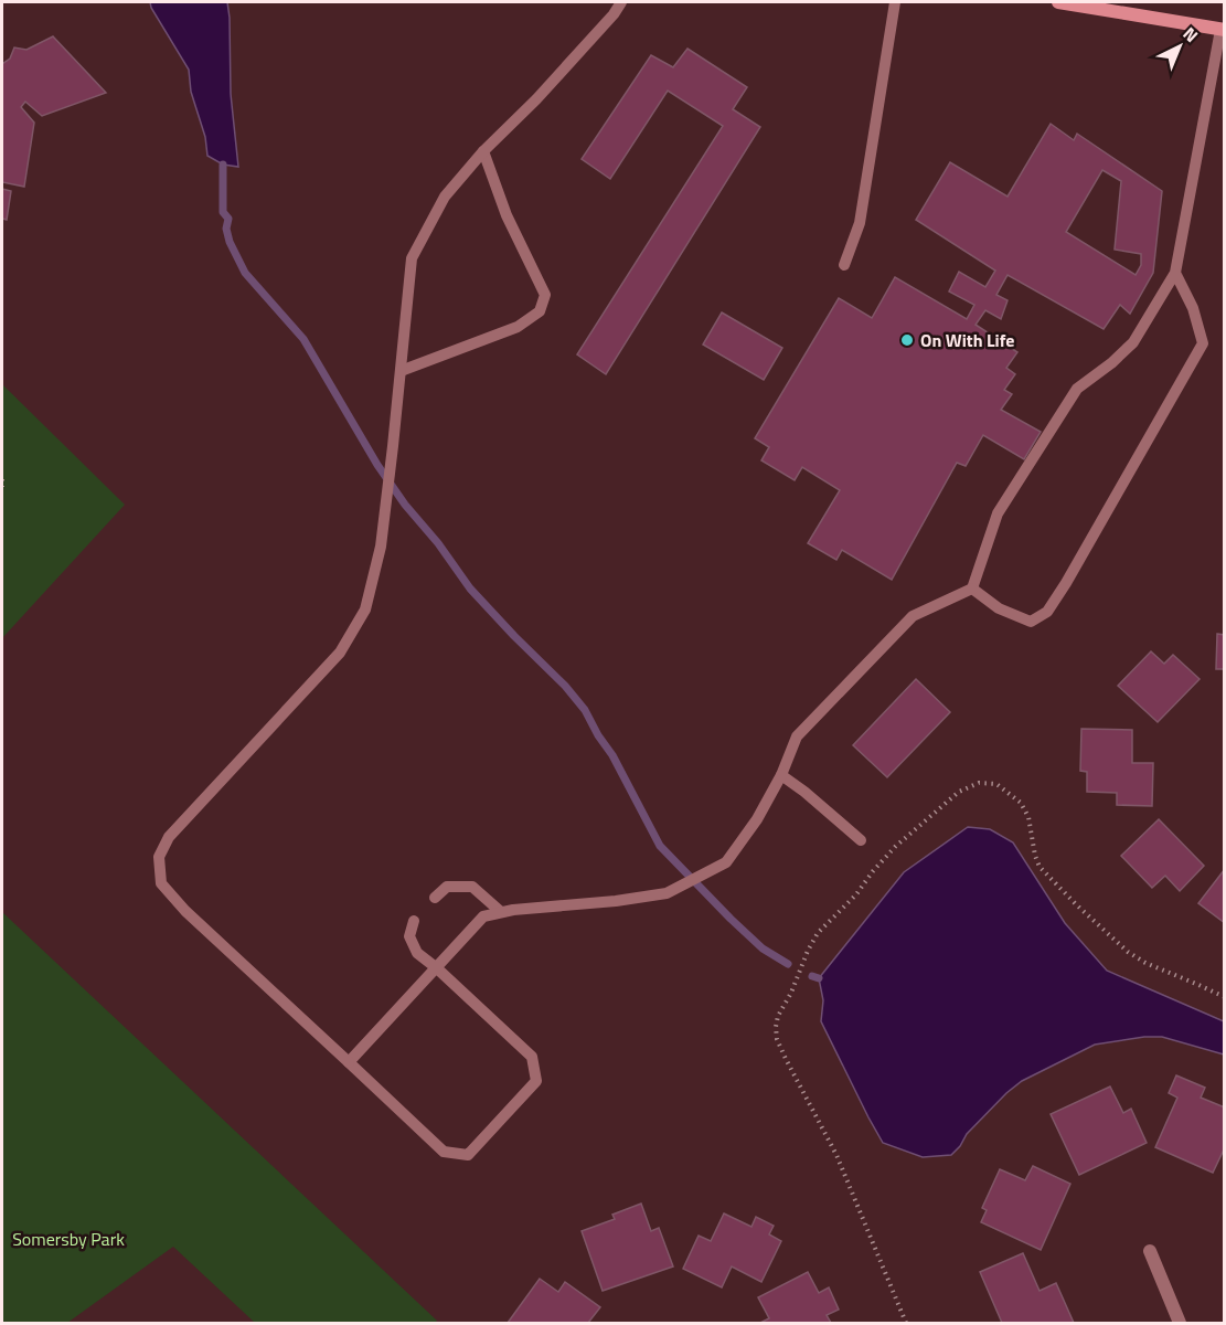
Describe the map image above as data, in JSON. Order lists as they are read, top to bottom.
{
  "parks": ["Somersby Park"],
  "places": ["On With Life"],
  "north": "top right"
}
